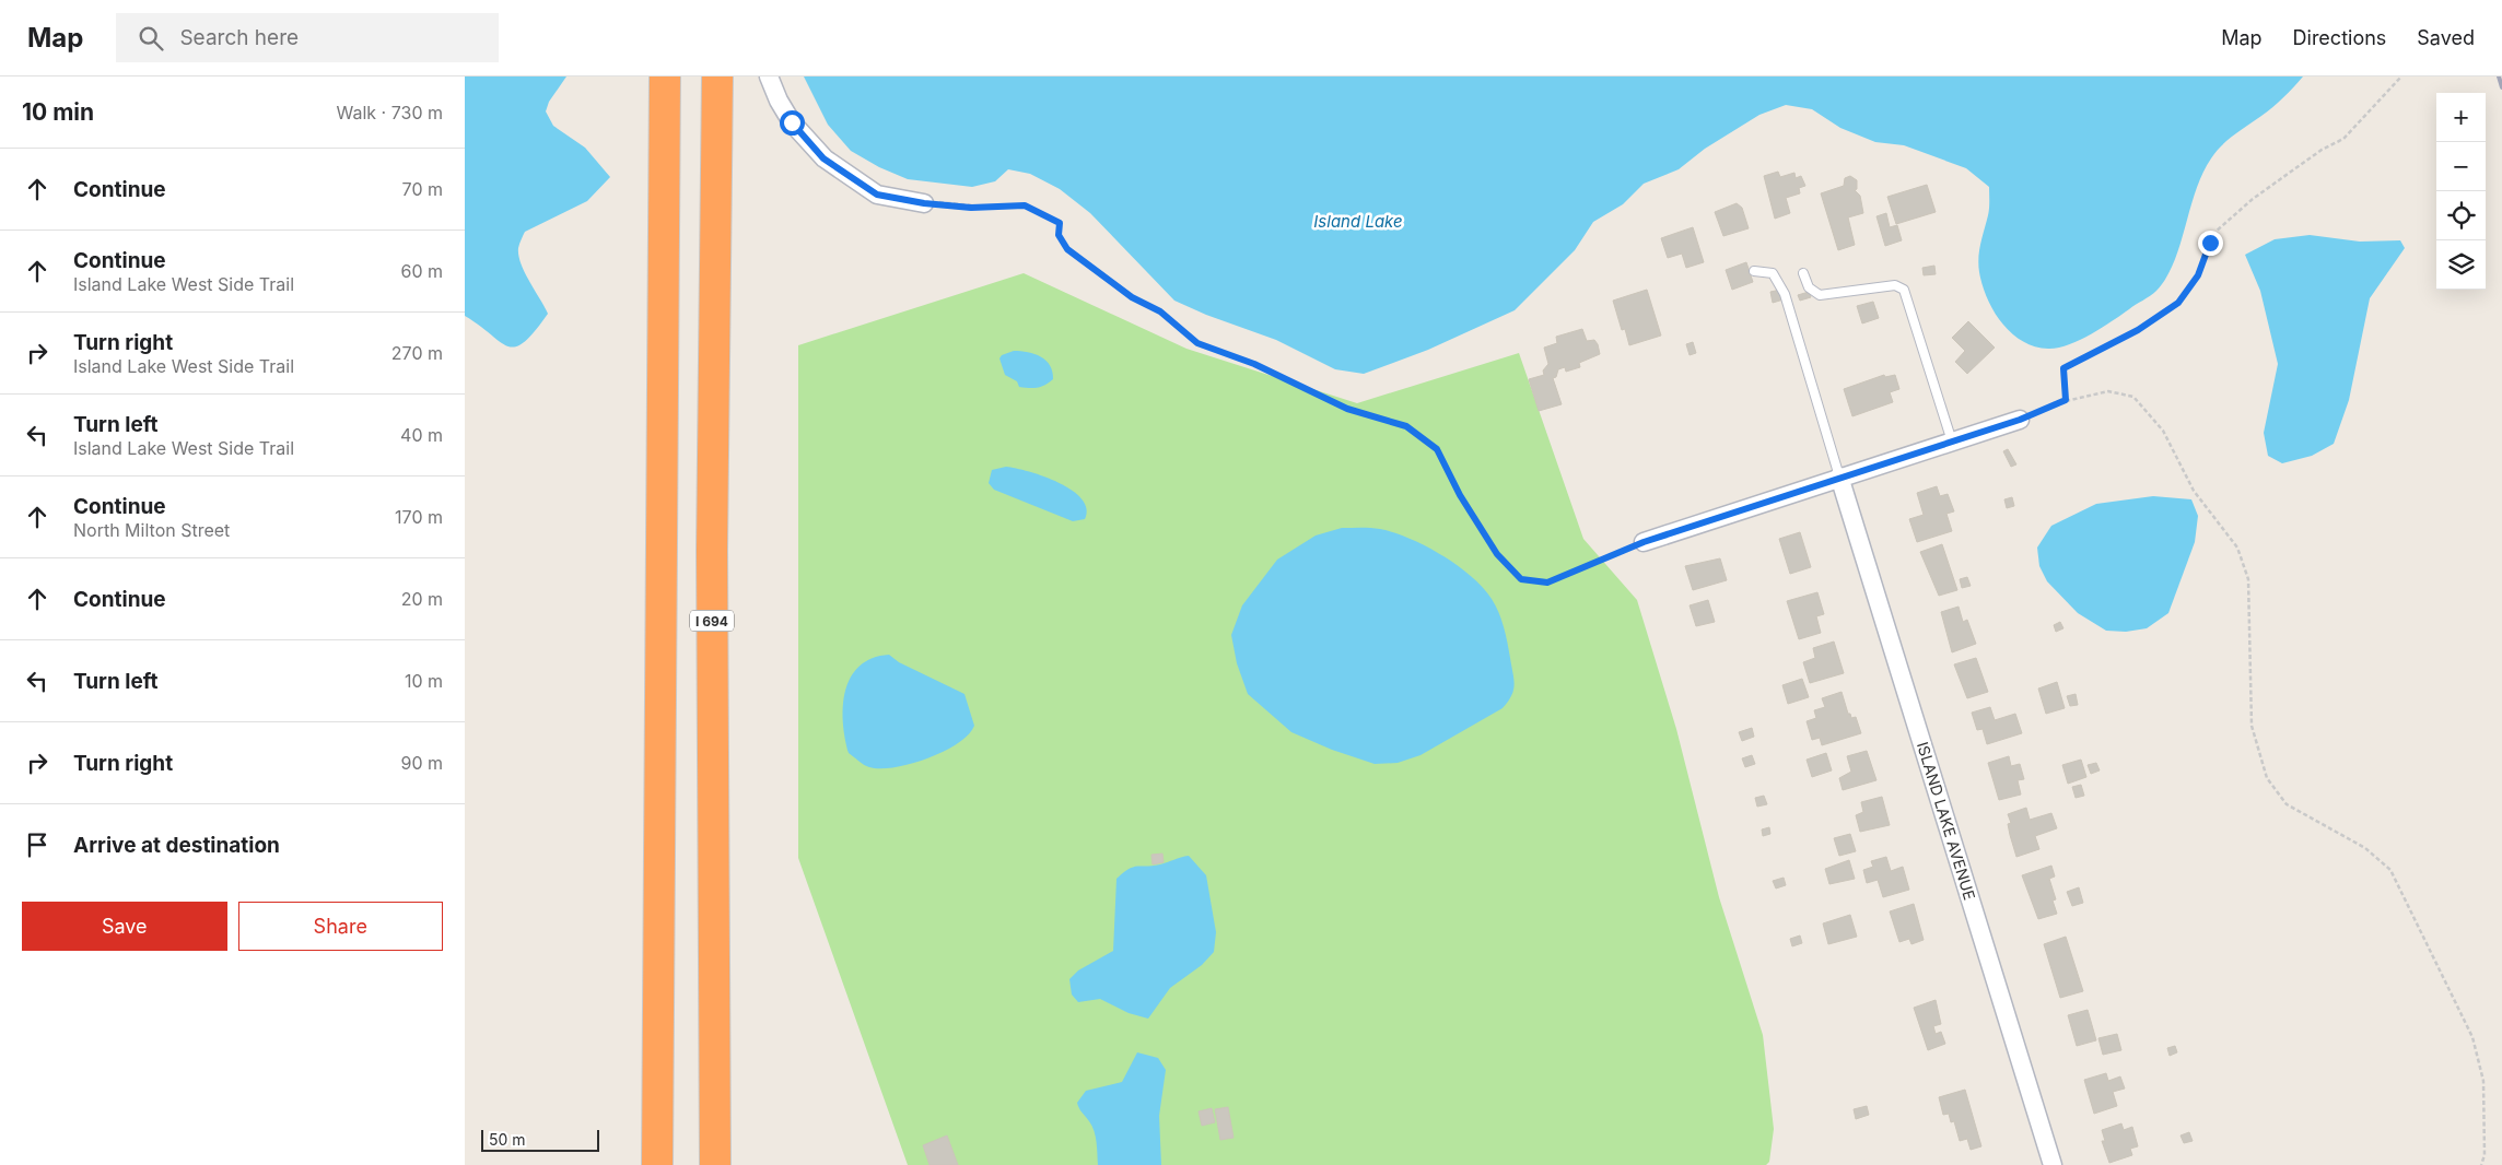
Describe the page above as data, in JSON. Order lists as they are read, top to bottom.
{
  "streets": {
    "highway": ["I 694"],
    "street": ["ISLAND LAKE AVENUE"]
  },
  "water": ["Island Lake"],
  "scale_bar": "50 m",
  "page": {
    "header": "Map",
    "search": "Search here",
    "nav": ["Map", "Directions", "Saved"],
    "heading": ["10 min", "Walk · 730 m"],
    "map_buttons": ["+", "−"],
    "list": [
      ["Continue", "70 m"],
      ["Continue", "Island Lake West Side Trail", "60 m"],
      ["Turn right", "Island Lake West Side Trail", "270 m"],
      ["Turn left", "Island Lake West Side Trail", "40 m"],
      ["Continue", "North Milton Street", "170 m"],
      ["Continue", "20 m"],
      ["Turn left", "10 m"],
      ["Turn right", "90 m"],
      "Arrive at destination"
    ],
    "buttons": ["Save", "Share"],
    "scale": "50 m"
  }
}
